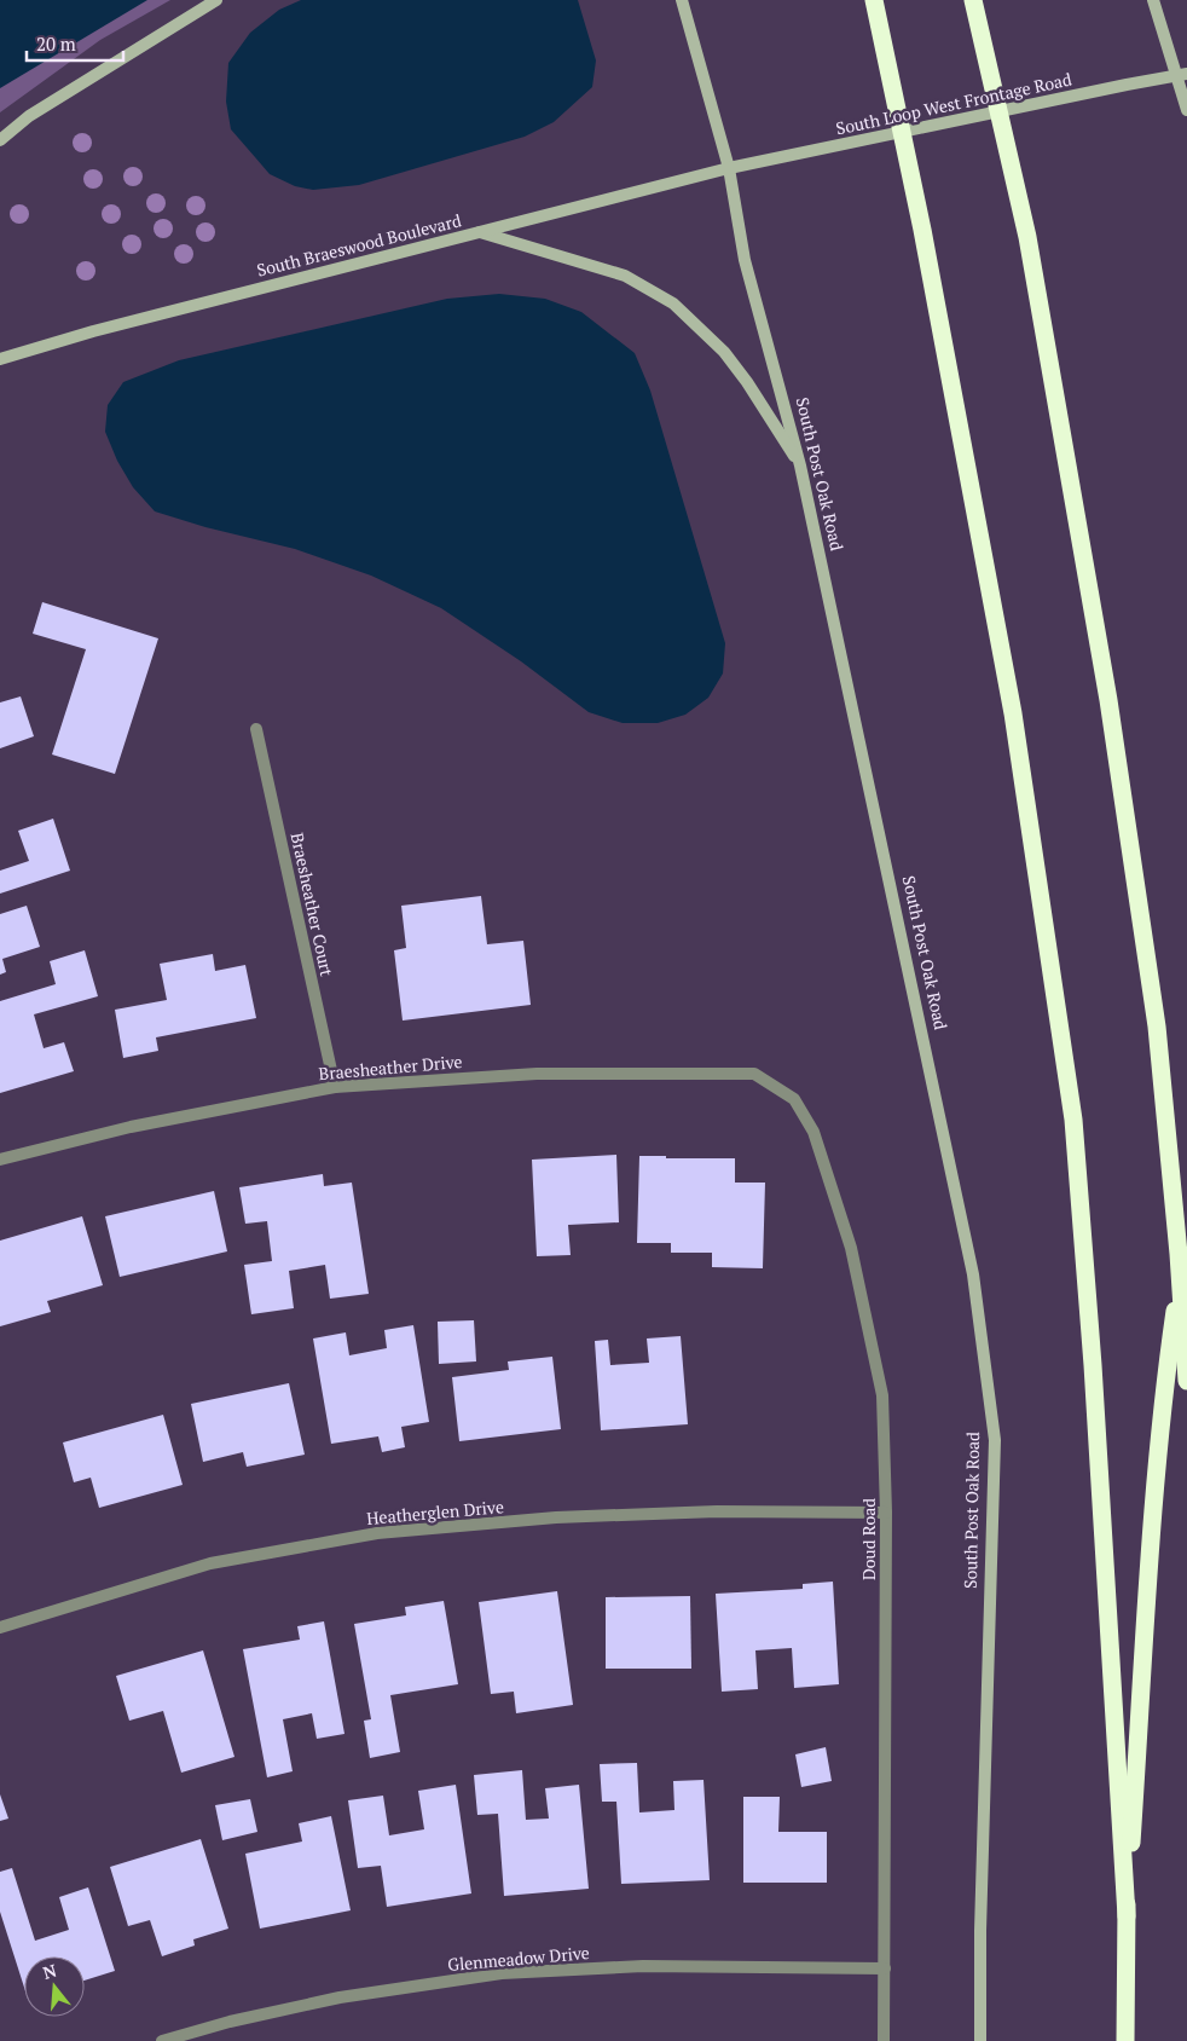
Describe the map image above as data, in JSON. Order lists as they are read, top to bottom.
{
  "streets": {
    "main road": ["South Loop West Frontage Road", "South Braeswood Boulevard", "South Post Oak Road"],
    "street": [
      "Braesheather Court",
      "Braesheather Drive",
      "Heatherglen Drive",
      "Doud Road",
      "Glenmeadow Drive"
    ]
  },
  "crossings": [
    ["South Loop West Frontage Road", "South Braeswood Boulevard"],
    ["South Loop West Frontage Road", "South Post Oak Road"],
    ["South Braeswood Boulevard", "South Post Oak Road"],
    ["Braesheather Court", "Braesheather Drive"],
    ["Braesheather Drive", "Doud Road"],
    ["Heatherglen Drive", "Doud Road"],
    ["Doud Road", "Glenmeadow Drive"]
  ],
  "scale_bar": "20 m",
  "north": "top"
}
